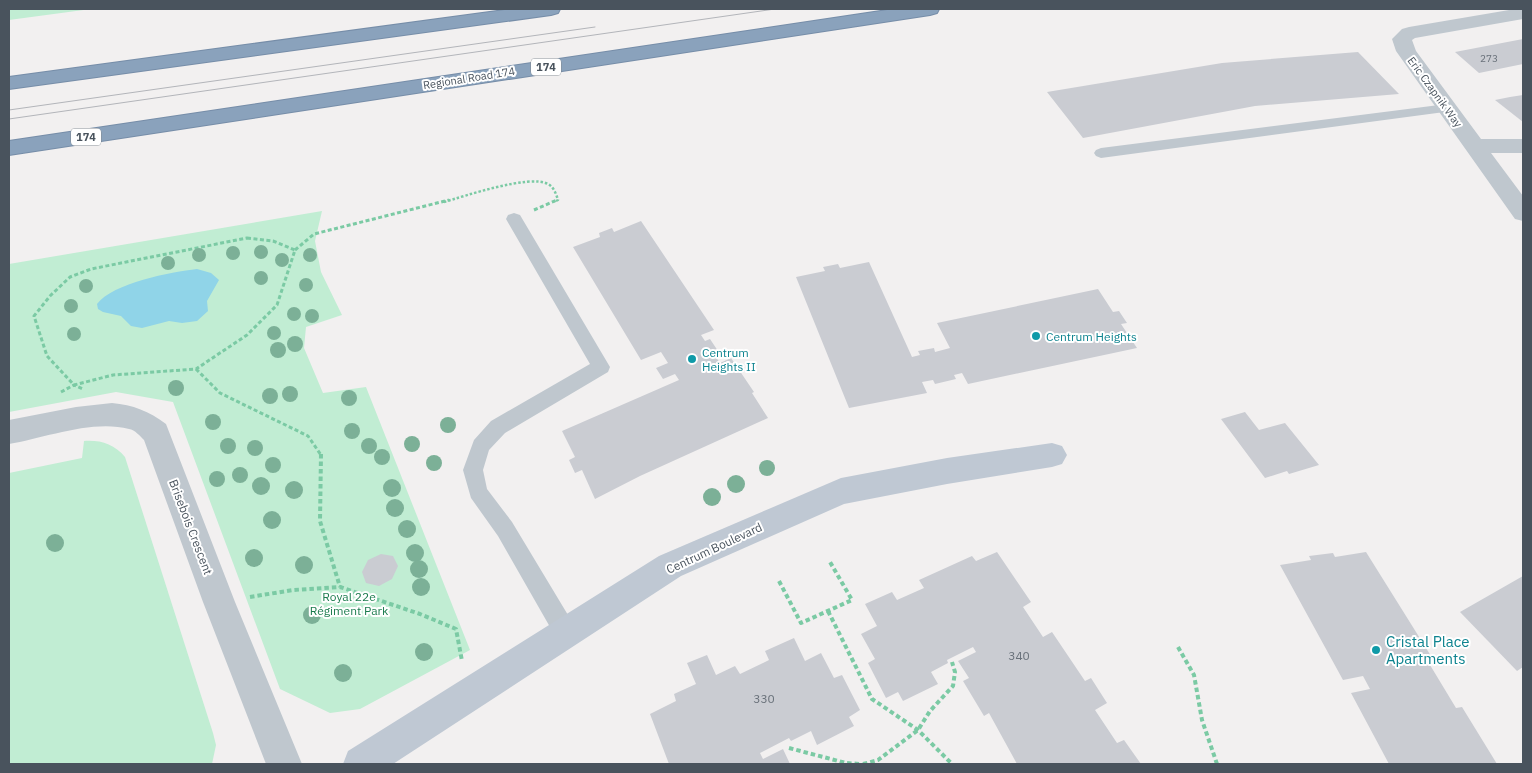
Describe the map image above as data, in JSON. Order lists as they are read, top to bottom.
{
  "streets": {
    "highway": ["174", "Regional Road 174"],
    "street": ["Eric Czapnik Way", "Brisebois Crescent", "Centrum Boulevard"]
  },
  "parks": ["Royal 22e Régiment Park"],
  "places": ["Centrum Heights", "Centrum Heights II", "Cristal Place Apartments"],
  "house_numbers": ["273", "340", "330"]
}
